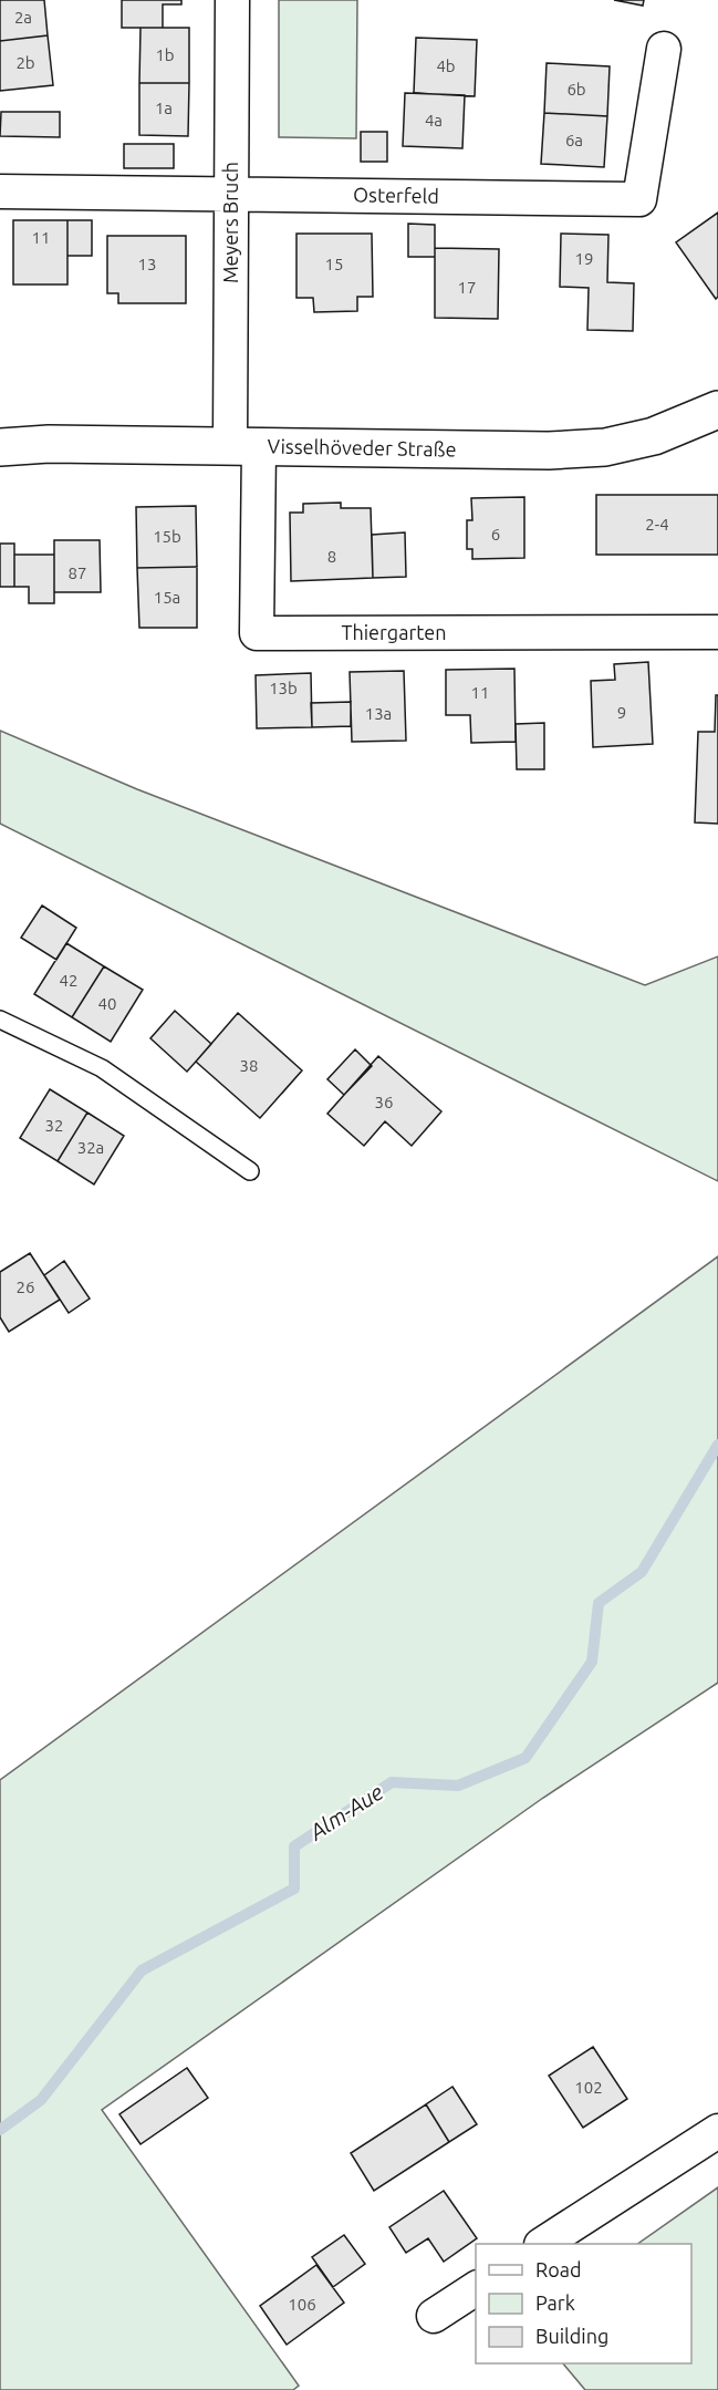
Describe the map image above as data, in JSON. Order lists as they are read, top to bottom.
{
  "streets": {
    "street": [
      "Osterfeld",
      "Meyers Bruch",
      "Visselhöveder Straße",
      "Thiergarten"
    ]
  },
  "crossings": [
    ["Osterfeld", "Meyers Bruch"],
    ["Meyers Bruch", "Visselhöveder Straße"],
    ["Meyers Bruch", "Thiergarten"],
    ["Visselhöveder Straße", "Thiergarten"]
  ],
  "water": ["Alm-Aue"],
  "house_numbers": [
    "2a",
    "1b",
    "2b",
    "4b",
    "6b",
    "1a",
    "4a",
    "6a",
    "11",
    "19",
    "13",
    "15",
    "17",
    "2-4",
    "6",
    "15b",
    "8",
    "87",
    "15a",
    "13b",
    "11",
    "9",
    "13a",
    "42",
    "40",
    "38",
    "36",
    "32",
    "32a",
    "26",
    "102",
    "106"
  ],
  "legend": ["Road", "Park", "Building"]
}
